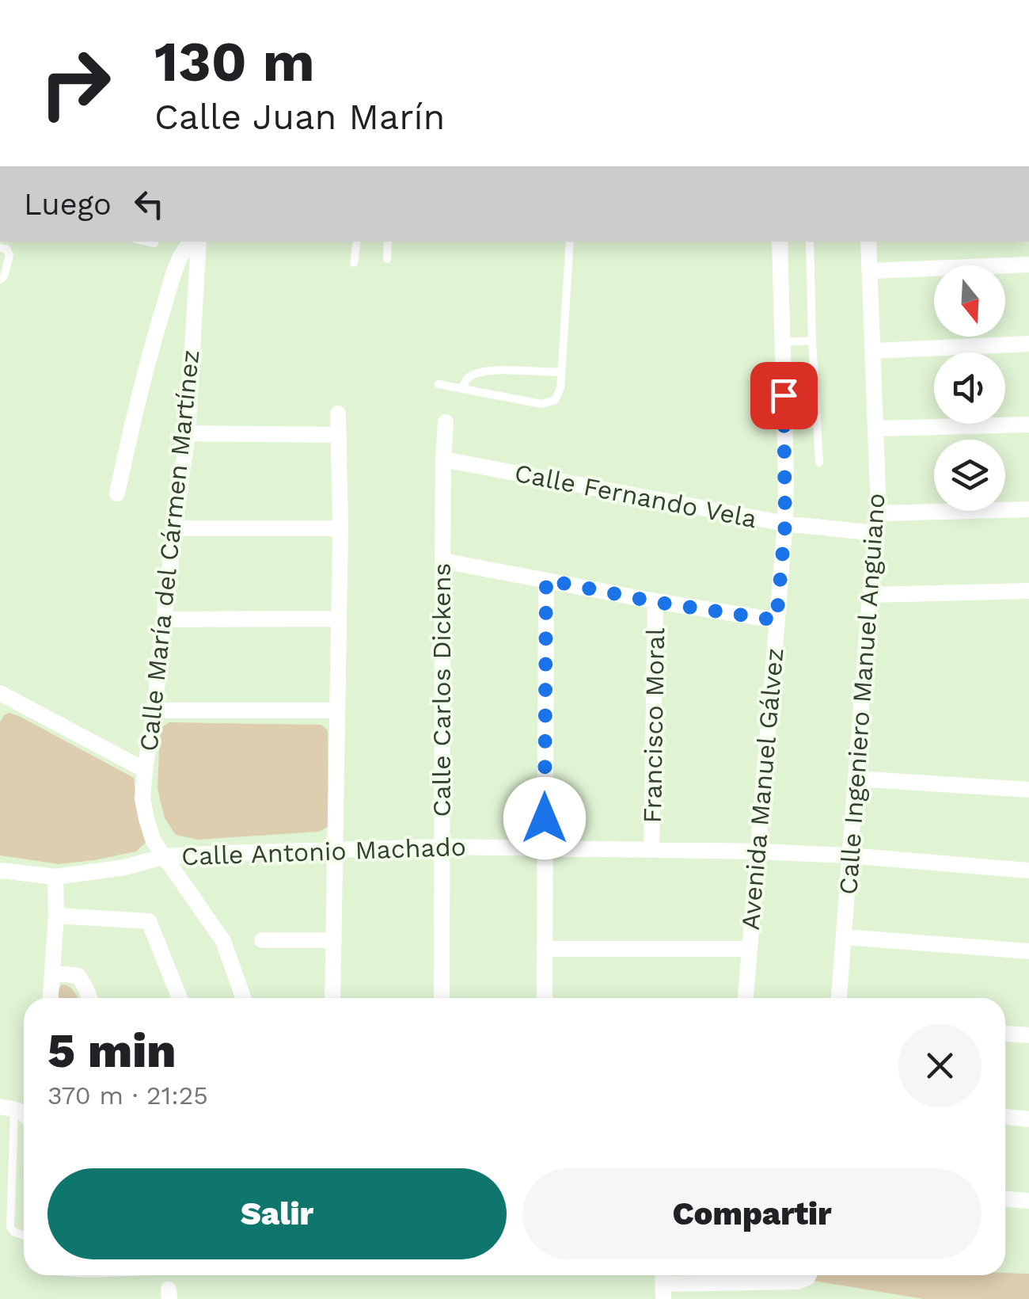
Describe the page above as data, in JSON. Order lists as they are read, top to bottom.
{
  "streets": {
    "street": [
      "Calle Fernando Vela",
      "Calle María del Cármen Martínez",
      "Calle Carlos Dickens",
      "Calle Ingeniero Manuel Anguiano",
      "Francisco Moral",
      "Avenida Manuel Gálvez",
      "Calle Antonio Machado"
    ]
  },
  "crossings": [
    ["Calle Fernando Vela", "Calle Carlos Dickens"],
    ["Calle Fernando Vela", "Calle Ingeniero Manuel Anguiano"],
    ["Calle Fernando Vela", "Avenida Manuel Gálvez"],
    ["Calle María del Cármen Martínez", "Calle Antonio Machado"],
    ["Calle Carlos Dickens", "Calle Antonio Machado"],
    ["Calle Ingeniero Manuel Anguiano", "Calle Antonio Machado"],
    ["Francisco Moral", "Calle Antonio Machado"],
    ["Avenida Manuel Gálvez", "Calle Antonio Machado"]
  ],
  "north": "bottom",
  "page": {
    "turn": ["130 m", "Calle Juan Marín"],
    "then": "Luego",
    "heading": ["5 min", "370 m · 21:25"],
    "buttons": ["Salir", "Compartir"]
  }
}
